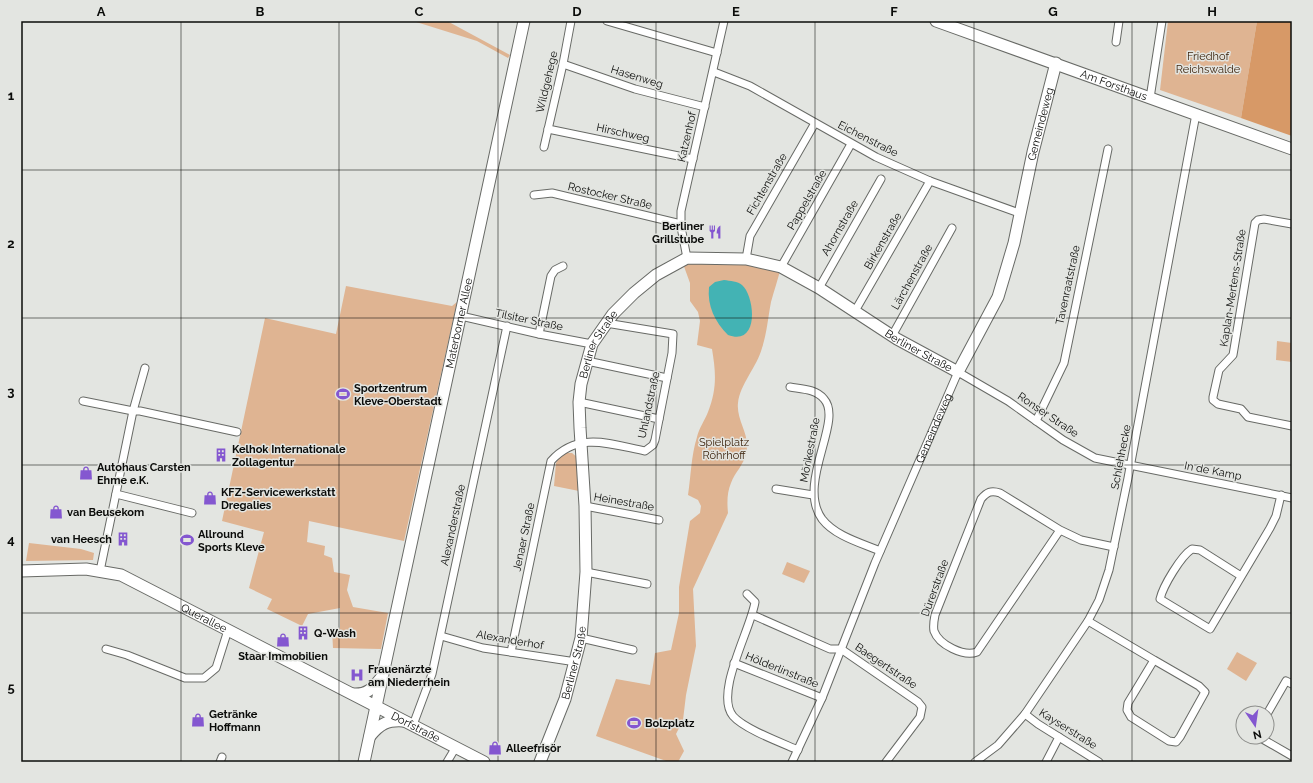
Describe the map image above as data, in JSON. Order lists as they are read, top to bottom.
{
  "streets": {
    "street": [
      "Hasenweg",
      "Wildgehege",
      "Am Forsthaus",
      "Gemeindeweg",
      "Hirschweg",
      "Katzenhof",
      "Eichenstraße",
      "Fichtenstraße",
      "Rostocker Straße",
      "Pappelstraße",
      "Ahornstraße",
      "Birkenstraße",
      "Lärchenstraße",
      "Tavenraatstraße",
      "Kaplan-Mertens-Straße",
      "Tilsiter Straße",
      "Materborner Allee",
      "Berliner Straße",
      "Uhlandstraße",
      "Ronser Straße",
      "Mörikestraße",
      "Schlehhecke",
      "In de Kamp",
      "Heinestraße",
      "Alexanderstraße",
      "Jenaer Straße",
      "Dürerstraße",
      "Querallee",
      "Alexanderhof",
      "Baegertstraße",
      "Hölderlinstraße",
      "Dorfstraße",
      "Kayserstraße"
    ]
  },
  "crossings": [
    ["Hasenweg", "Wildgehege"],
    ["Hasenweg", "Katzenhof"],
    ["Wildgehege", "Hirschweg"],
    ["Am Forsthaus", "Gemeindeweg"],
    ["Am Forsthaus", "Schlehhecke"],
    ["Gemeindeweg", "Eichenstraße"],
    ["Gemeindeweg", "Berliner Straße"],
    ["Gemeindeweg", "Ronser Straße"],
    ["Gemeindeweg", "Mörikestraße"],
    ["Gemeindeweg", "Baegertstraße"],
    ["Gemeindeweg", "Hölderlinstraße"],
    ["Hirschweg", "Katzenhof"],
    ["Katzenhof", "Eichenstraße"],
    ["Katzenhof", "Rostocker Straße"],
    ["Katzenhof", "Berliner Straße"],
    ["Eichenstraße", "Fichtenstraße"],
    ["Eichenstraße", "Pappelstraße"],
    ["Eichenstraße", "Birkenstraße"],
    ["Fichtenstraße", "Berliner Straße"],
    ["Pappelstraße", "Berliner Straße"],
    ["Ahornstraße", "Berliner Straße"],
    ["Birkenstraße", "Berliner Straße"],
    ["Lärchenstraße", "Berliner Straße"],
    ["Tavenraatstraße", "Ronser Straße"],
    ["Tilsiter Straße", "Materborner Allee"],
    ["Tilsiter Straße", "Berliner Straße"],
    ["Tilsiter Straße", "Alexanderstraße"],
    ["Materborner Allee", "Querallee"],
    ["Materborner Allee", "Dorfstraße"],
    ["Berliner Straße", "Uhlandstraße"],
    ["Berliner Straße", "Ronser Straße"],
    ["Berliner Straße", "Heinestraße"],
    ["Berliner Straße", "Jenaer Straße"],
    ["Berliner Straße", "Alexanderhof"],
    ["Uhlandstraße", "Jenaer Straße"],
    ["Ronser Straße", "Schlehhecke"],
    ["Ronser Straße", "In de Kamp"],
    ["Schlehhecke", "In de Kamp"],
    ["Schlehhecke", "Dürerstraße"],
    ["Schlehhecke", "Kayserstraße"],
    ["Alexanderstraße", "Alexanderhof"],
    ["Alexanderstraße", "Dorfstraße"],
    ["Jenaer Straße", "Alexanderhof"],
    ["Querallee", "Dorfstraße"]
  ],
  "parks": ["Friedhof Reichswalde", "Spielplatz Röhrhoff"],
  "places": {
    "restaurant": ["Berliner Grillstube"],
    "sports": ["Sportzentrum Kleve-Oberstadt", "Allround Sports Kleve", "Bolzplatz"],
    "building": ["Kelhok Internationale Zollagentur", "van Heesch", "Q-Wash"],
    "shop": [
      "Autohaus Carsten Ehme e.K.",
      "KFZ-Servicewerkstatt Dregalies",
      "van Beusekom",
      "Staar Immobilien",
      "Getränke Hoffmann",
      "Alleefrisör"
    ],
    "hospital": ["Frauenärzte am Niederrhein"]
  },
  "north": "bottom",
  "grid": {
    "columns": [
      "A",
      "B",
      "C",
      "D",
      "E",
      "F",
      "G",
      "H"
    ],
    "rows": [
      "1",
      "2",
      "3",
      "4",
      "5"
    ]
  }
}
